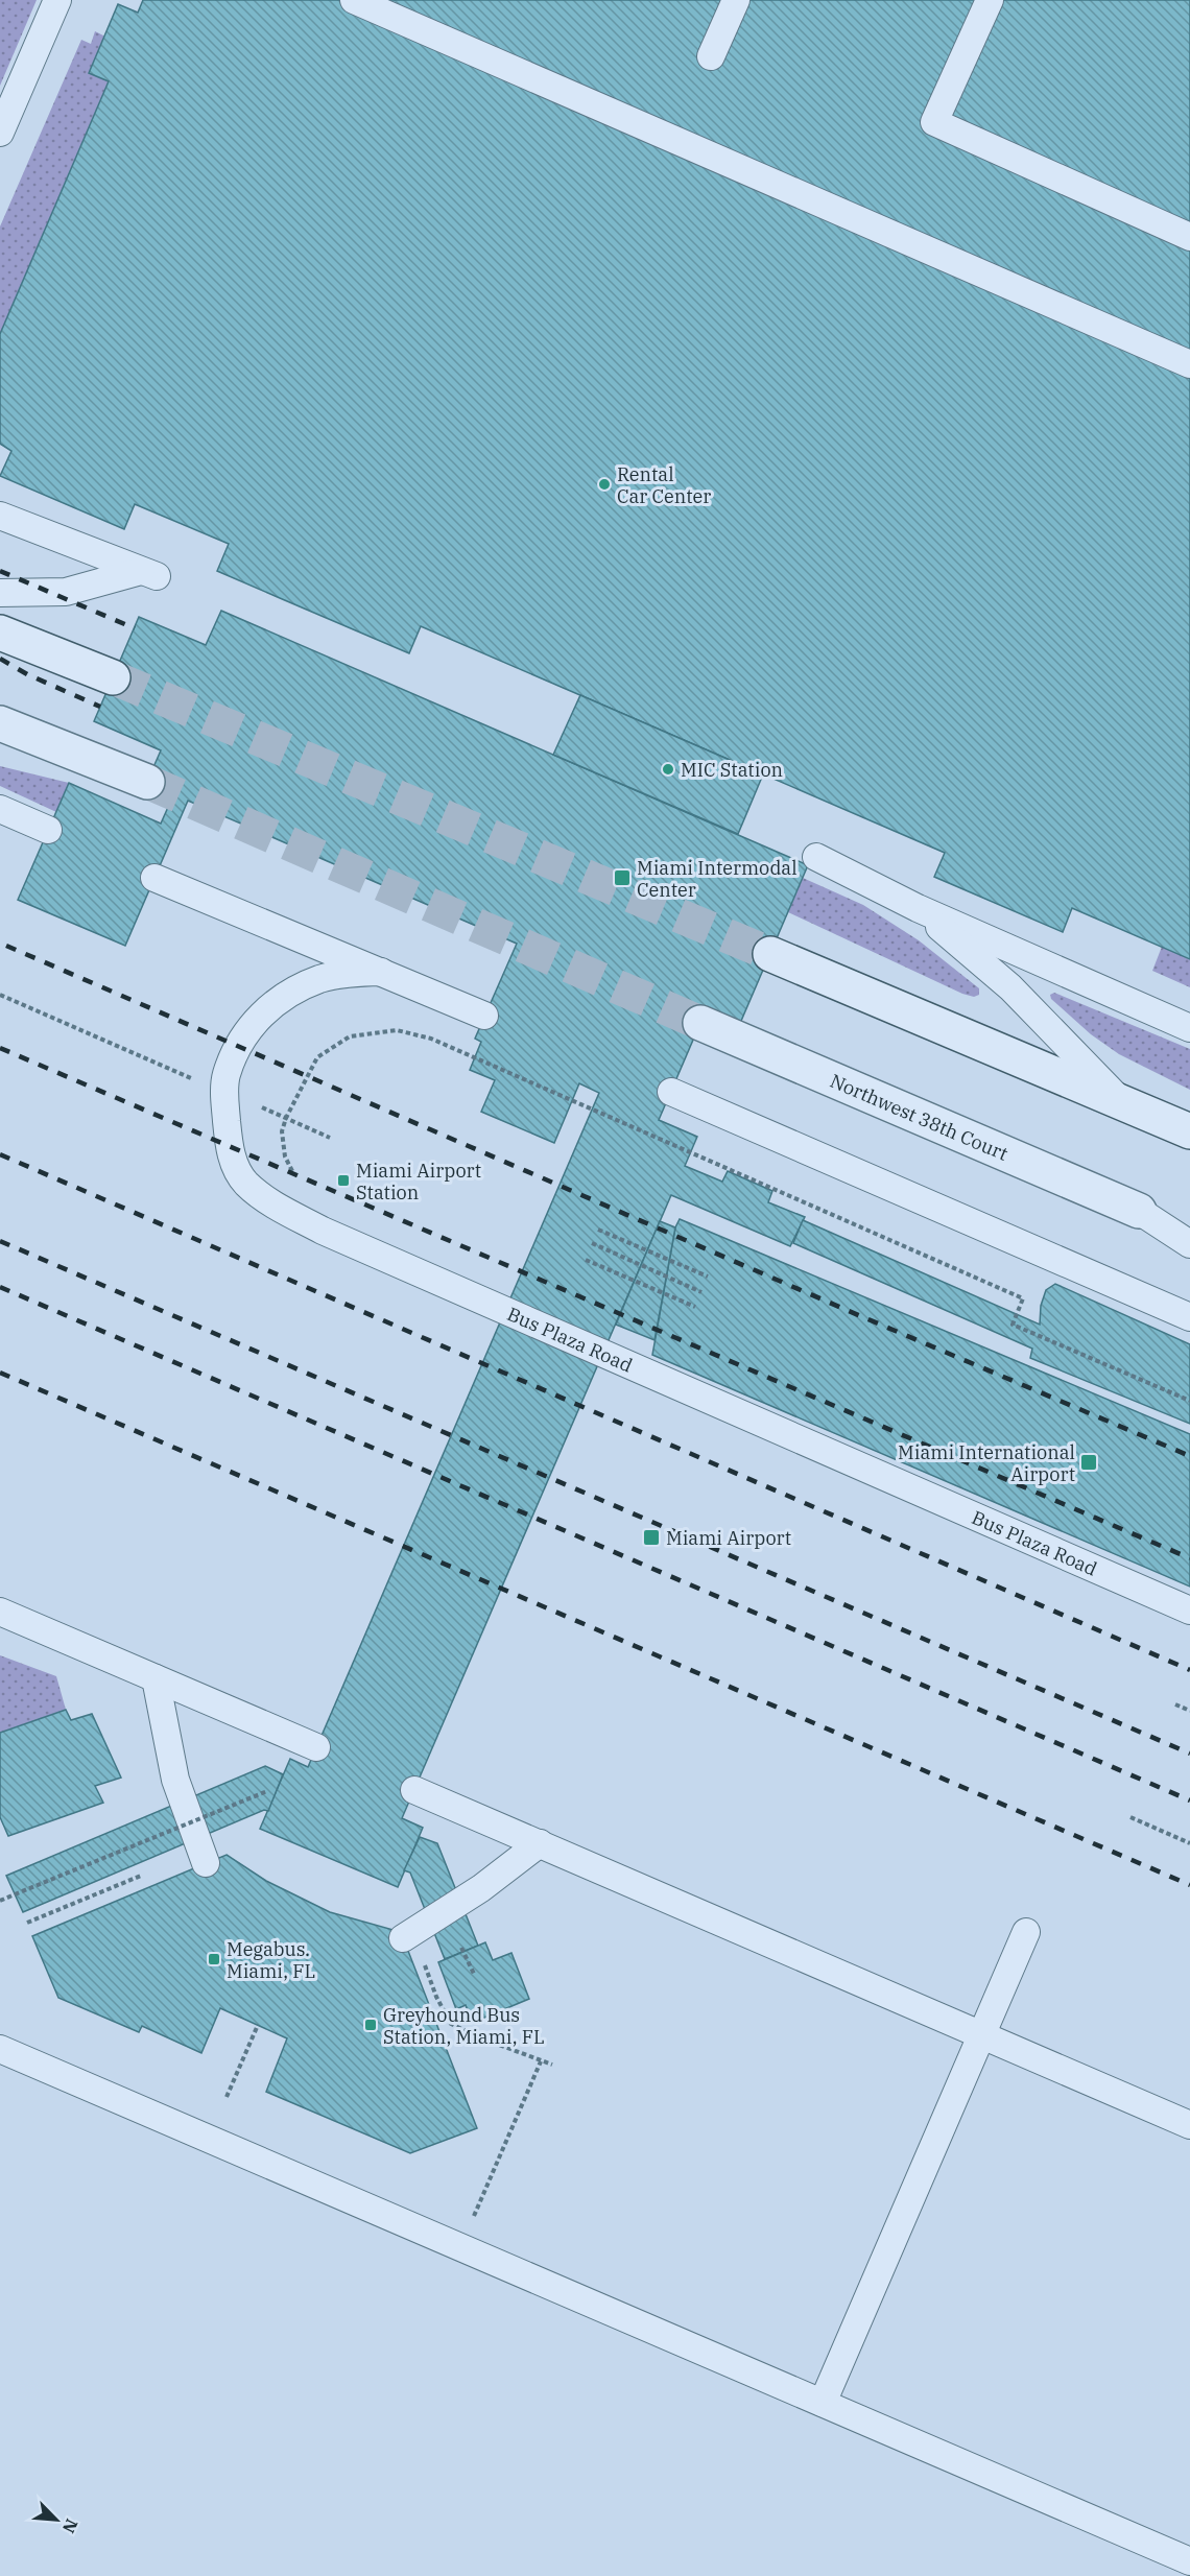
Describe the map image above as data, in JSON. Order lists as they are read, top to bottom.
{
  "streets": {
    "street": ["Northwest 38th Court"],
    "lane": ["Bus Plaza Road"]
  },
  "places": {
    "other": ["Rental Car Center", "MIC Station"],
    "transit": [
      "Miami Intermodal Center",
      "Miami Airport Station",
      "Miami International Airport",
      "Miami Airport",
      "Megabus. Miami, FL",
      "Greyhound Bus Station, Miami, FL"
    ]
  },
  "north": "bottom right"
}
